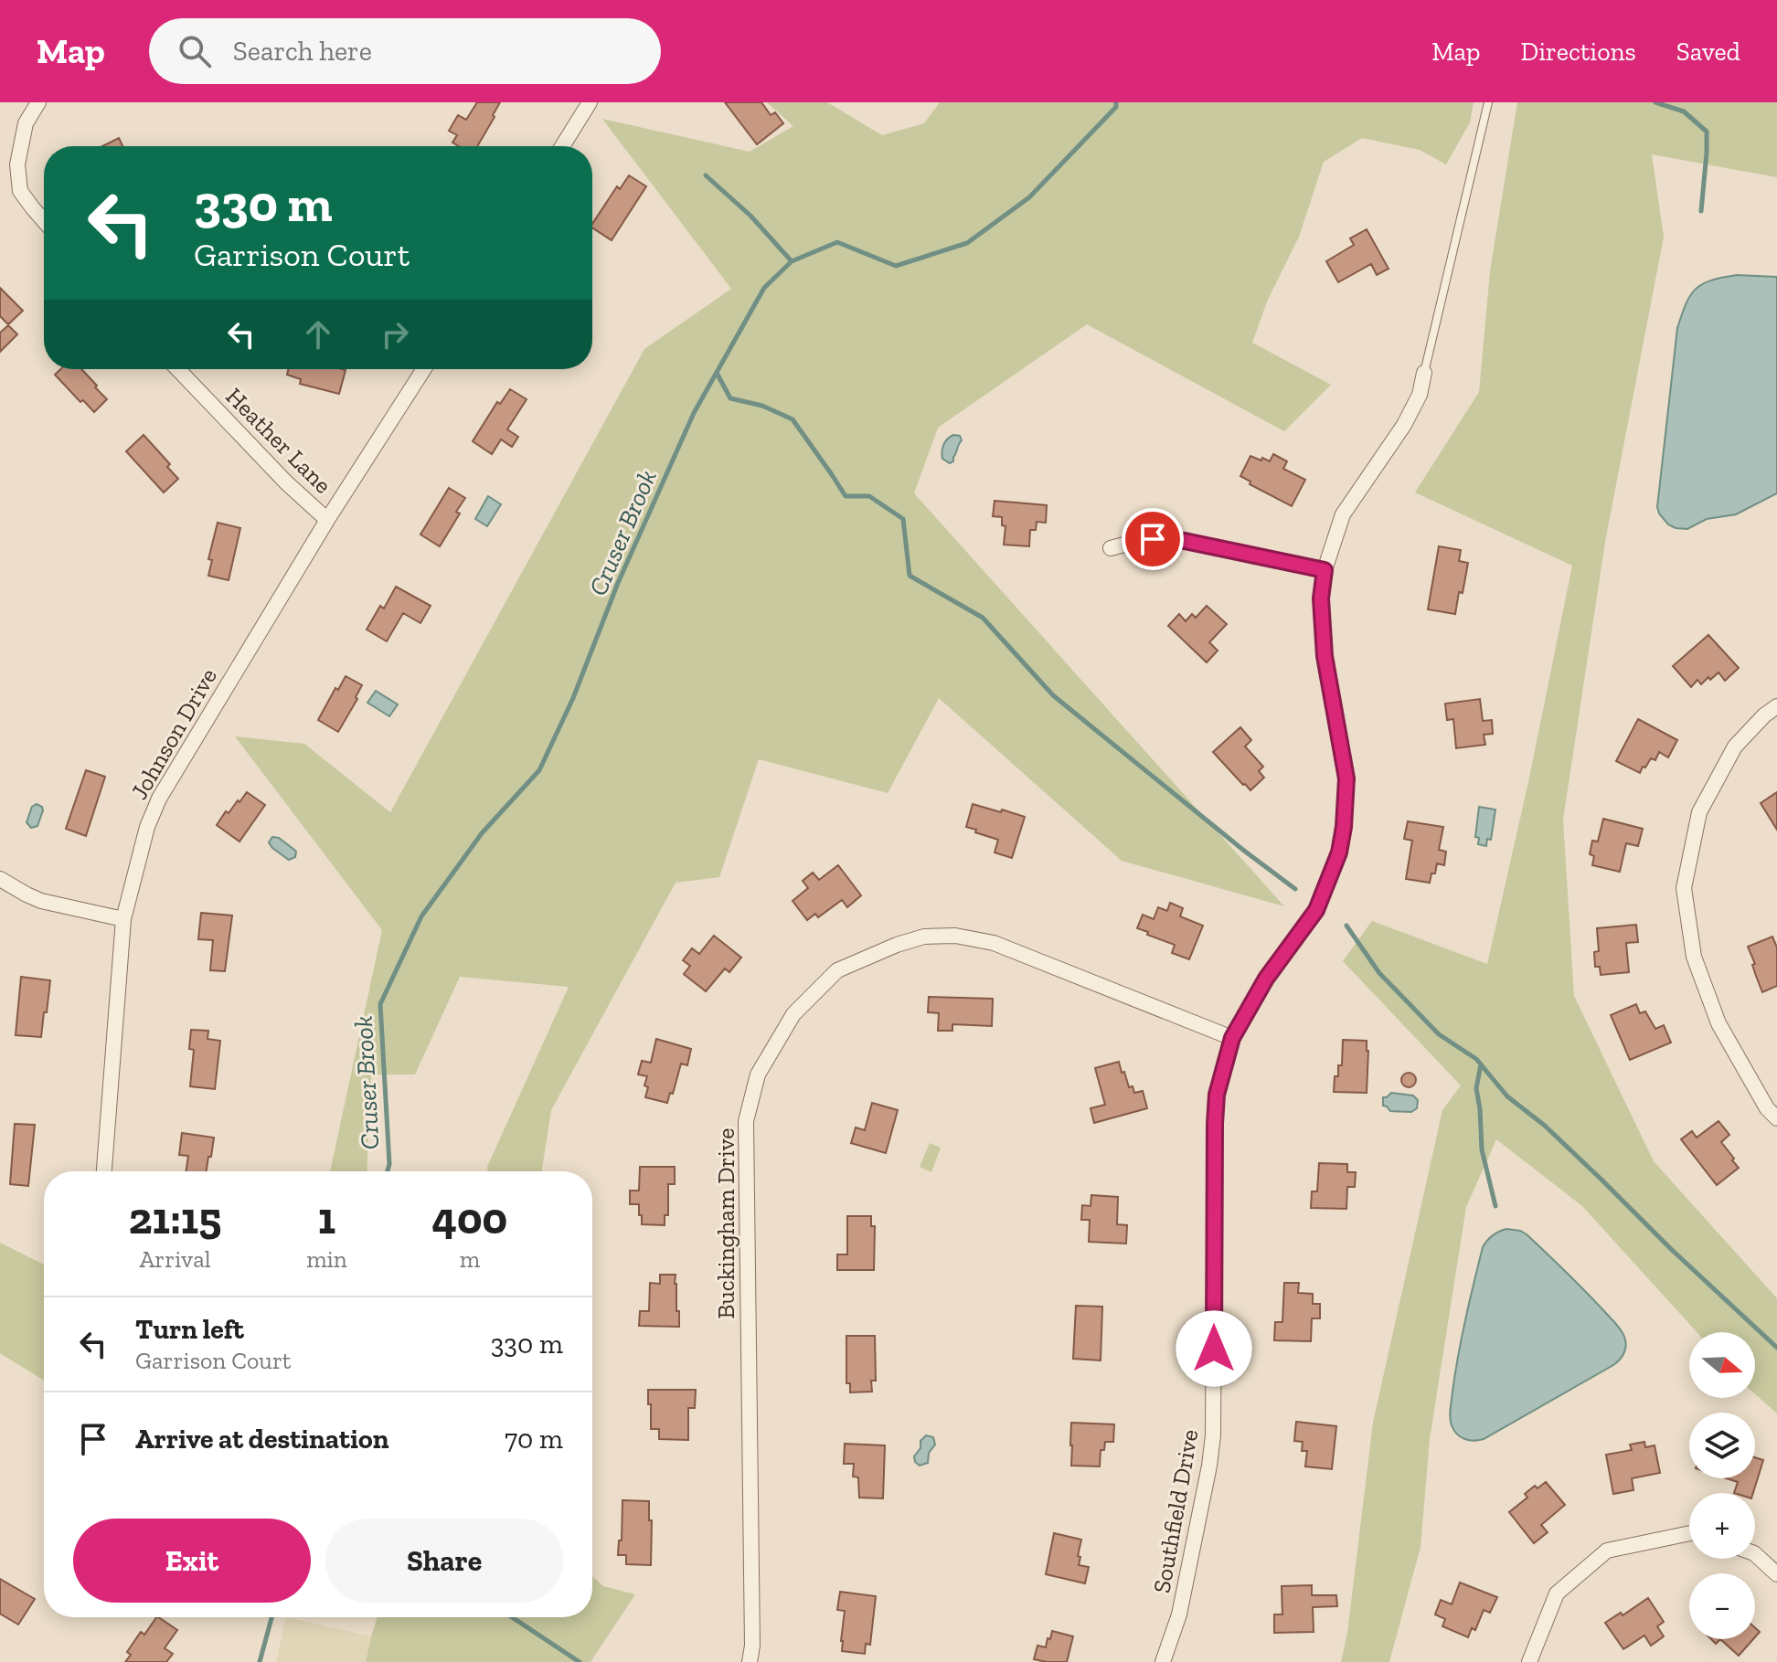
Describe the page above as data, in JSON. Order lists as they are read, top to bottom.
{
  "streets": {
    "street": [
      "Heather Lane",
      "Johnson Drive",
      "Buckingham Drive",
      "Southfield Drive"
    ]
  },
  "crossings": [
    ["Heather Lane", "Johnson Drive"],
    ["Buckingham Drive", "Southfield Drive"]
  ],
  "water": ["Cruser Brook"],
  "north": "right",
  "page": {
    "header": "Map",
    "search": "Search here",
    "nav": ["Map", "Directions", "Saved"],
    "turn": ["330 m", "Garrison Court"],
    "eta": [
      "21:15",
      "Arrival",
      "1",
      "min",
      "400",
      "m"
    ],
    "list": [
      {
        "name": "Turn left",
        "note": "Garrison Court",
        "value": "330 m"
      },
      {
        "name": "Arrive at destination",
        "value": "70 m"
      }
    ],
    "map_buttons": ["+", "−"],
    "buttons": ["Exit", "Share"]
  }
}
